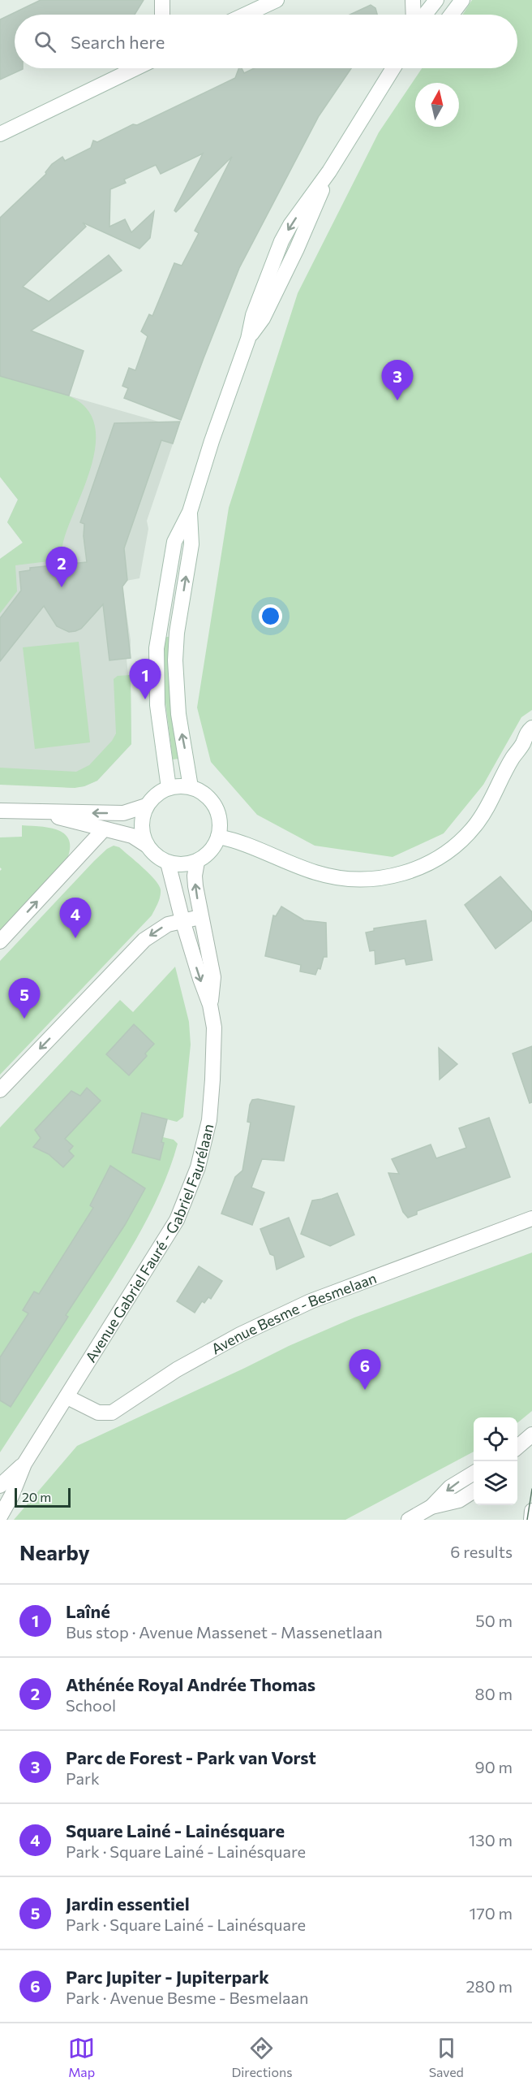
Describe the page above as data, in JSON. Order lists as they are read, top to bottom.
{
  "streets": {
    "street": ["Avenue Gabriel Fauré - Gabriel Faurélaan", "Avenue Besme - Besmelaan"]
  },
  "crossings": [
    ["Avenue Gabriel Fauré - Gabriel Faurélaan", "Avenue Besme - Besmelaan"]
  ],
  "scale_bar": "20 m",
  "north": "top",
  "page": {
    "search": "Search here",
    "pins": [
      "3",
      "2",
      "1",
      "4",
      "5",
      "6"
    ],
    "scale": "20 m",
    "heading": ["Nearby", "6 results"],
    "list": [
      {
        "mark": "1",
        "name": "Laîné",
        "note": "Bus stop · Avenue Massenet - Massenetlaan",
        "value": "50 m"
      },
      {
        "mark": "2",
        "name": "Athénée Royal Andrée Thomas",
        "note": "School",
        "value": "80 m"
      },
      {
        "mark": "3",
        "name": "Parc de Forest - Park van Vorst",
        "note": "Park",
        "value": "90 m"
      },
      {
        "mark": "4",
        "name": "Square Lainé - Lainésquare",
        "note": "Park · Square Lainé - Lainésquare",
        "value": "130 m"
      },
      {
        "mark": "5",
        "name": "Jardin essentiel",
        "note": "Park · Square Lainé - Lainésquare",
        "value": "170 m"
      },
      {
        "mark": "6",
        "name": "Parc Jupiter - Jupiterpark",
        "note": "Park · Avenue Besme - Besmelaan",
        "value": "280 m"
      }
    ],
    "nav": ["Map", "Directions", "Saved"]
  }
}
